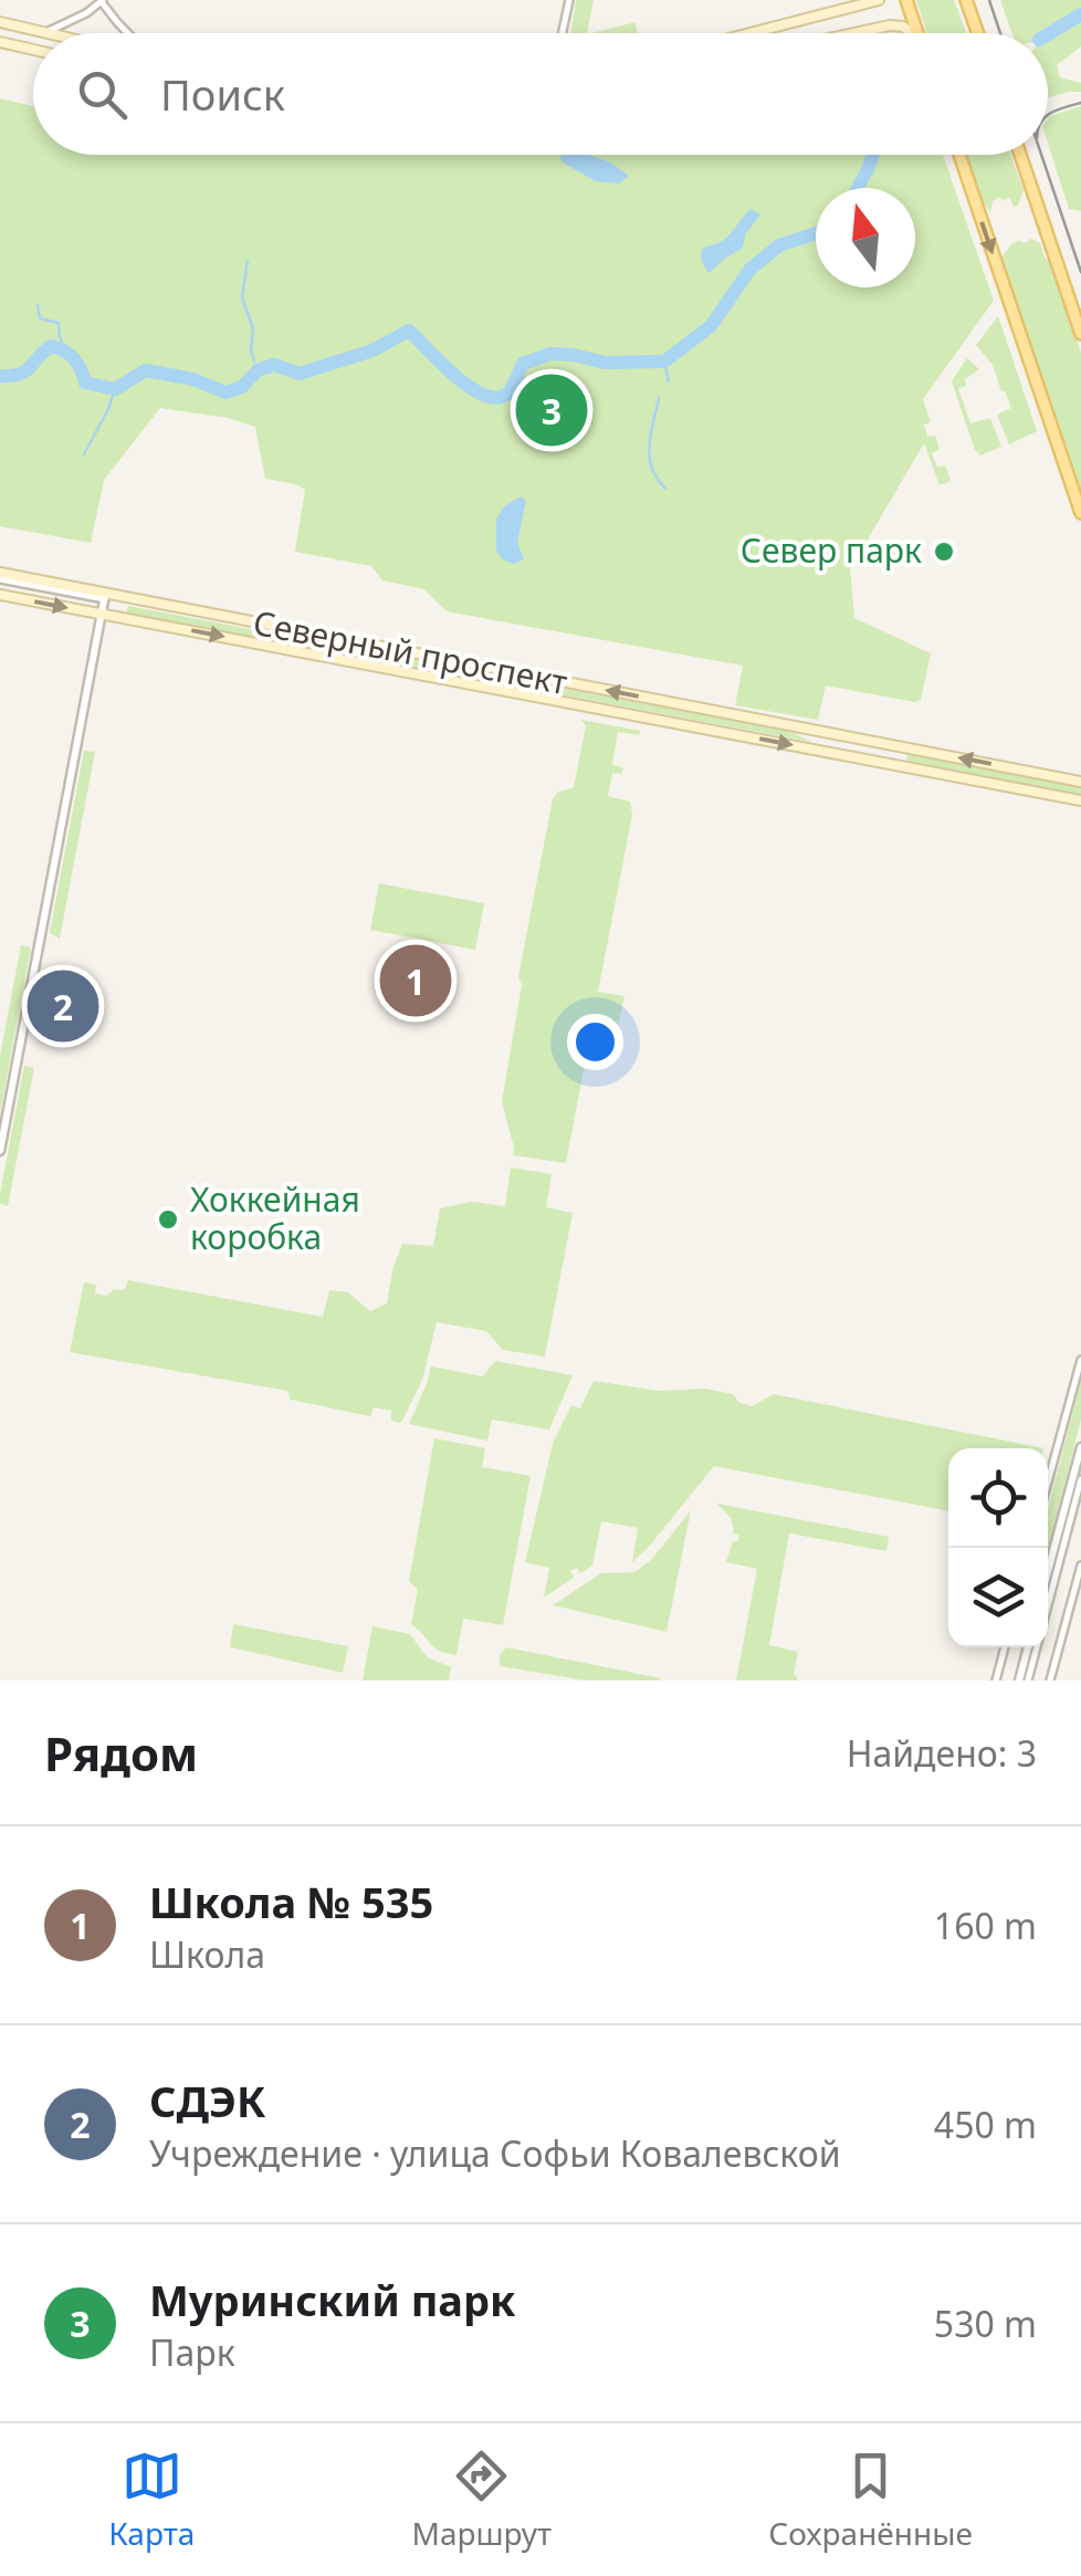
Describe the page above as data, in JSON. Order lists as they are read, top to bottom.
{
  "streets": {
    "main road": ["Северный проспект"]
  },
  "places": ["Север парк", "Хоккейная коробка"],
  "north": "top",
  "page": {
    "search": "Поиск",
    "pins": ["3", "1", "2"],
    "heading": ["Рядом", "Найдено: 3"],
    "list": [
      {
        "mark": "1",
        "name": "Школа № 535",
        "note": "Школа",
        "value": "160 m"
      },
      {
        "mark": "2",
        "name": "СДЭК",
        "note": "Учреждение · улица Софьи Ковалевской",
        "value": "450 m"
      },
      {
        "mark": "3",
        "name": "Муринский парк",
        "note": "Парк",
        "value": "530 m"
      }
    ],
    "nav": ["Карта", "Маршрут", "Сохранённые"]
  }
}
